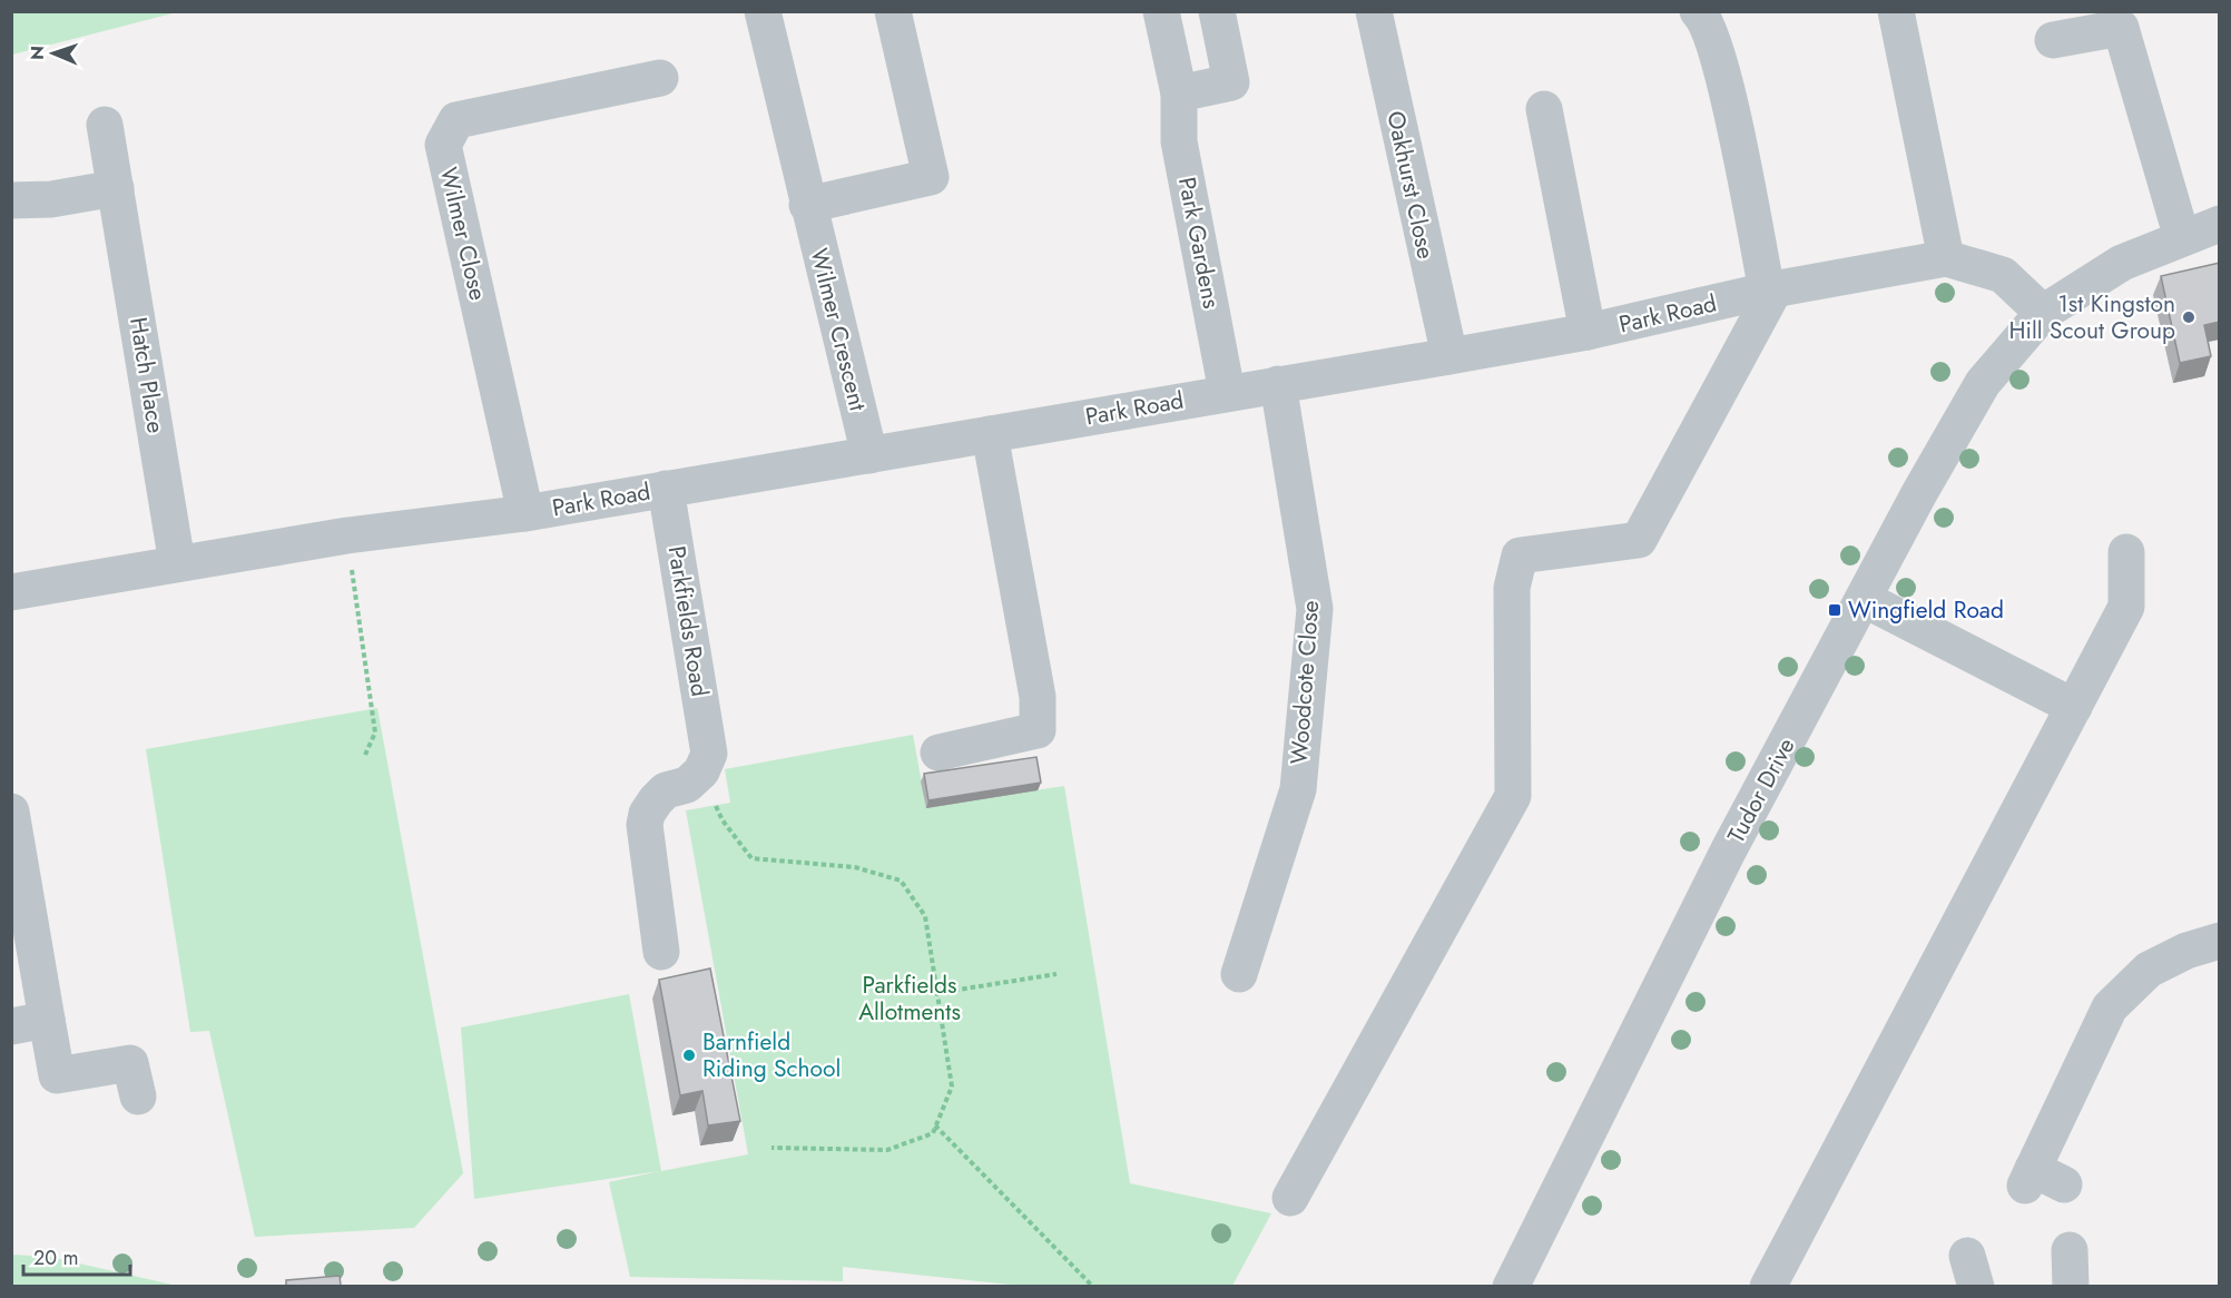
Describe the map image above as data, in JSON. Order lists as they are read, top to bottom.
{
  "streets": {
    "street": [
      "Oakhurst Close",
      "Wilmer Close",
      "Park Gardens",
      "Park Road",
      "Wilmer Crescent",
      "Hatch Place",
      "Parkfields Road",
      "Woodcote Close",
      "Tudor Drive"
    ]
  },
  "crossings": [
    ["Oakhurst Close", "Park Road"],
    ["Wilmer Close", "Park Road"],
    ["Park Gardens", "Park Road"],
    ["Park Road", "Wilmer Crescent"],
    ["Park Road", "Hatch Place"],
    ["Park Road", "Parkfields Road"],
    ["Park Road", "Woodcote Close"],
    ["Park Road", "Tudor Drive"]
  ],
  "parks": ["Parkfields Allotments"],
  "places": {
    "other": ["1st Kingston Hill Scout Group", "Barnfield Riding School"],
    "transit": ["Wingfield Road"]
  },
  "scale_bar": "20 m",
  "north": "left"
}
